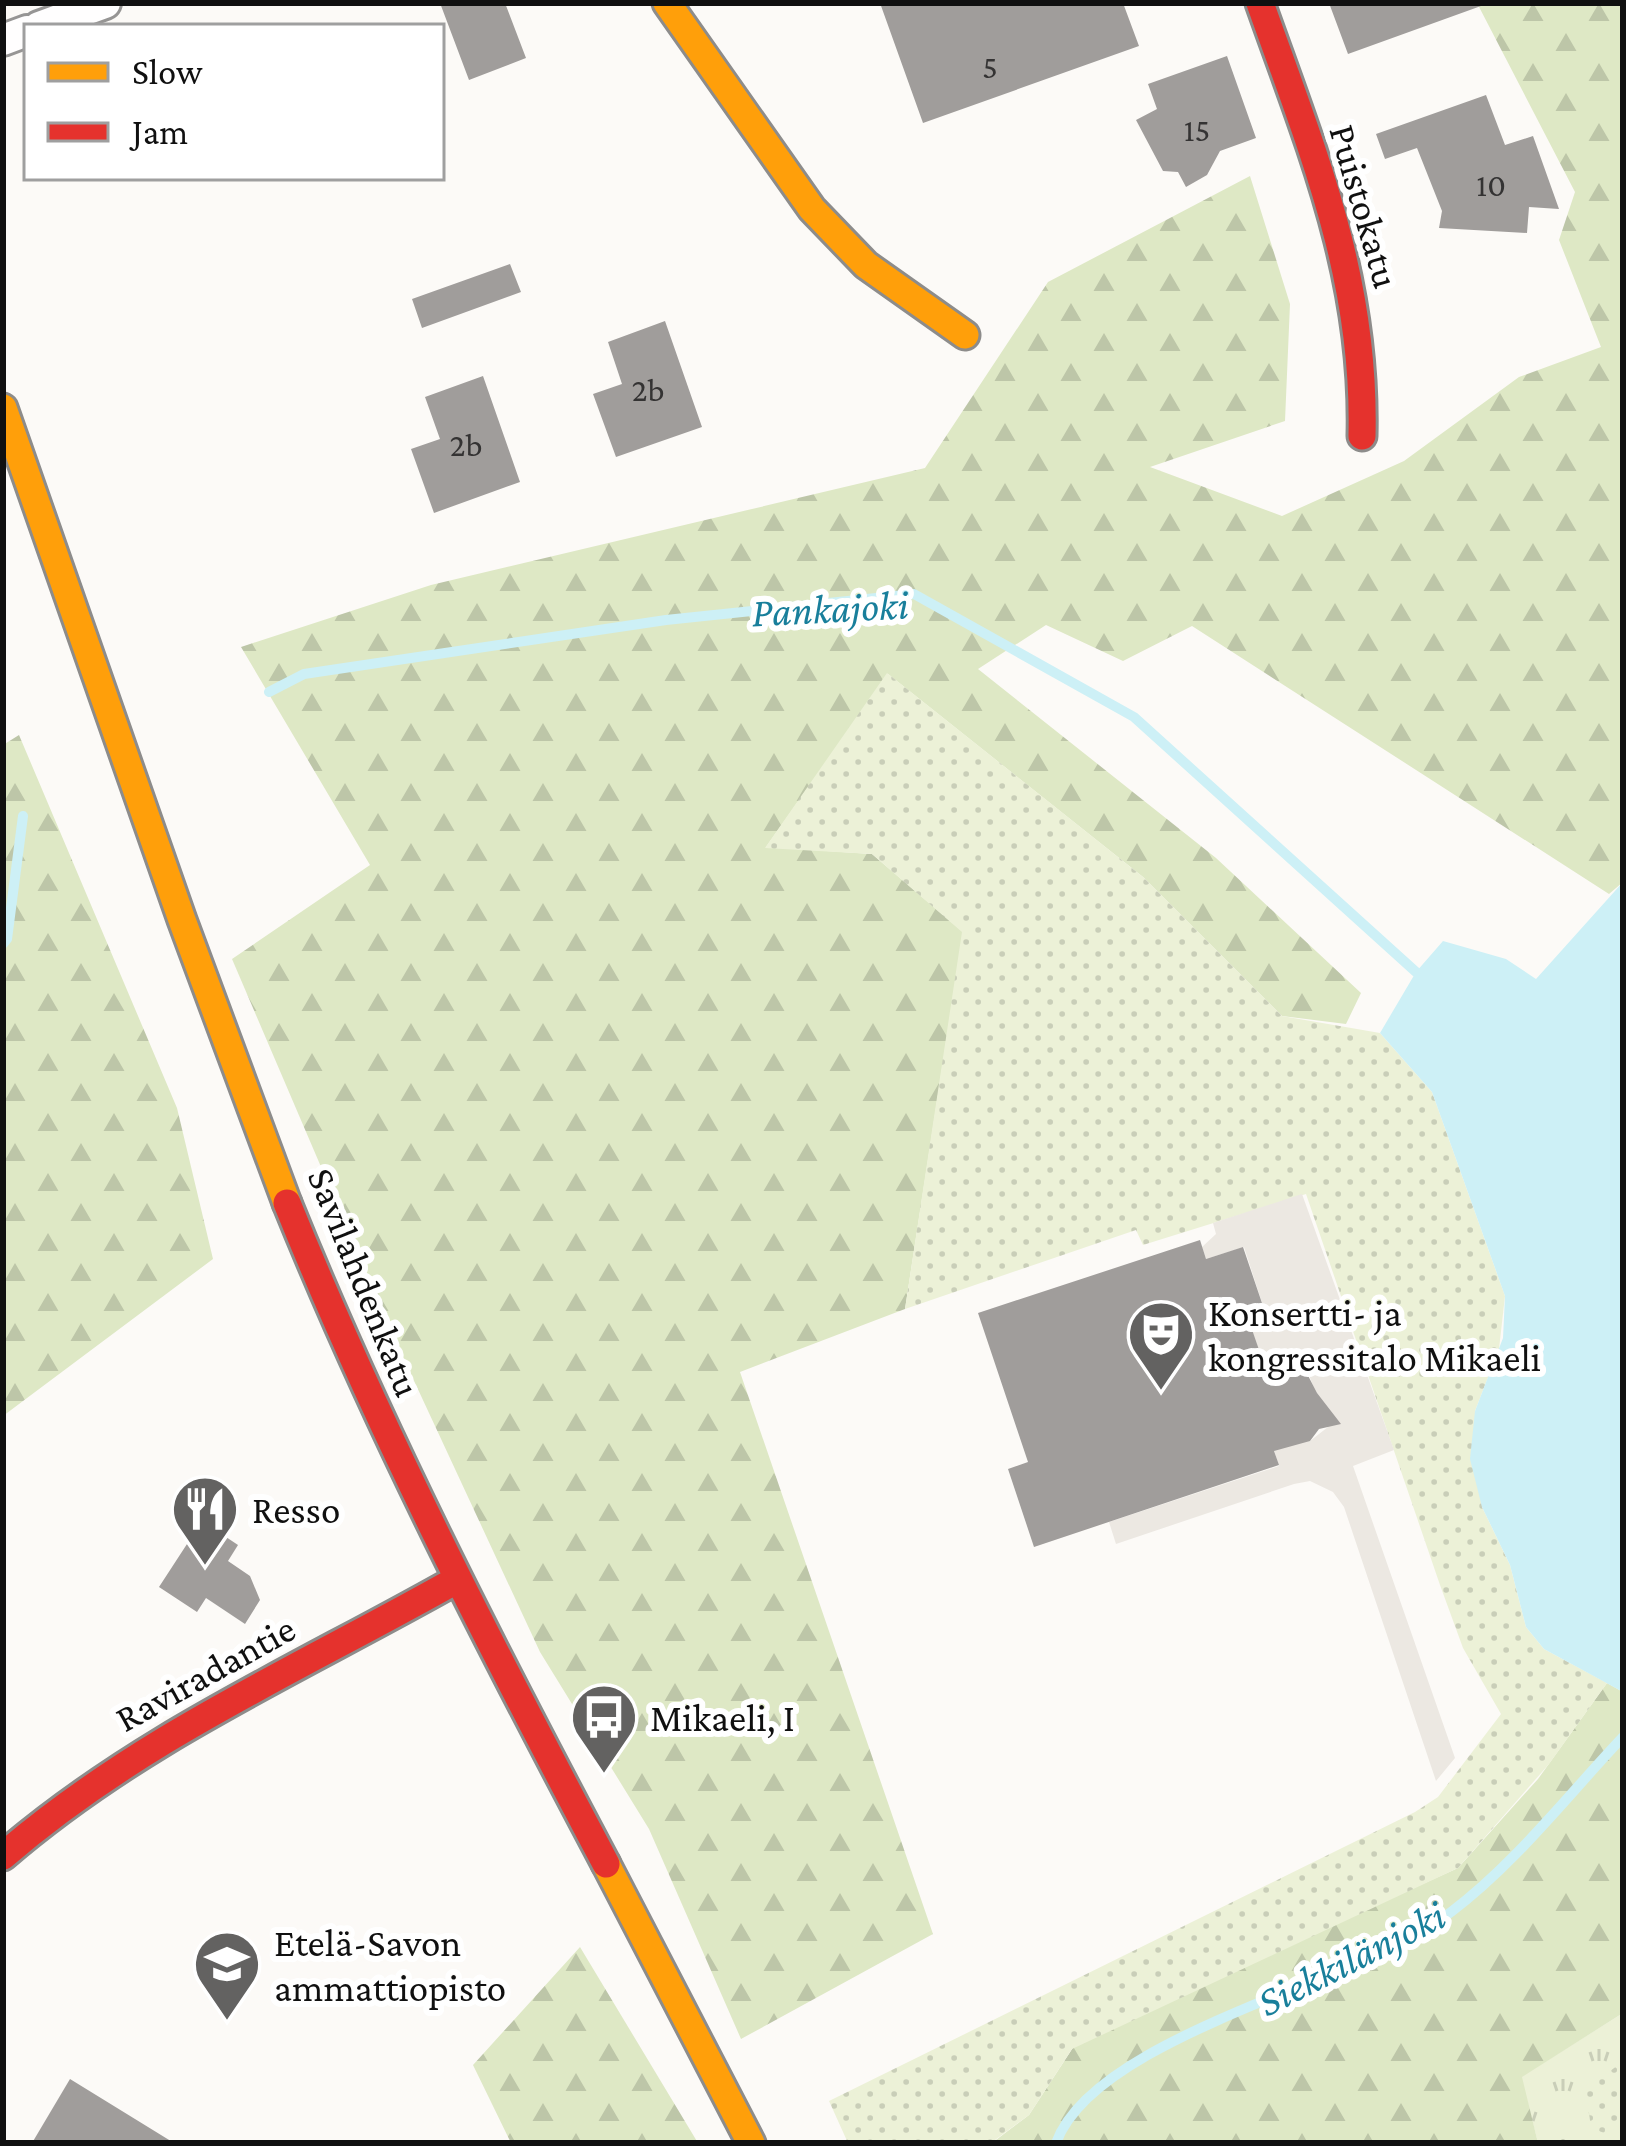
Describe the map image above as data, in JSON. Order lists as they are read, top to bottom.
{
  "streets": {
    "main road": ["Puistokatu", "Savilahdenkatu", "Raviradantie"]
  },
  "crossings": [
    ["Savilahdenkatu", "Raviradantie"]
  ],
  "water": ["Pankajoki", "Siekkilänjoki"],
  "places": {
    "theatre": ["Konsertti- ja kongressitalo Mikaeli"],
    "restaurant": ["Resso"],
    "bus stop": ["Mikaeli, I"],
    "school or university": ["Etelä-Savon ammattiopisto"]
  },
  "house_numbers": [
    "5",
    "15",
    "10",
    "2b",
    "2b"
  ],
  "legend": ["Slow", "Jam"]
}
